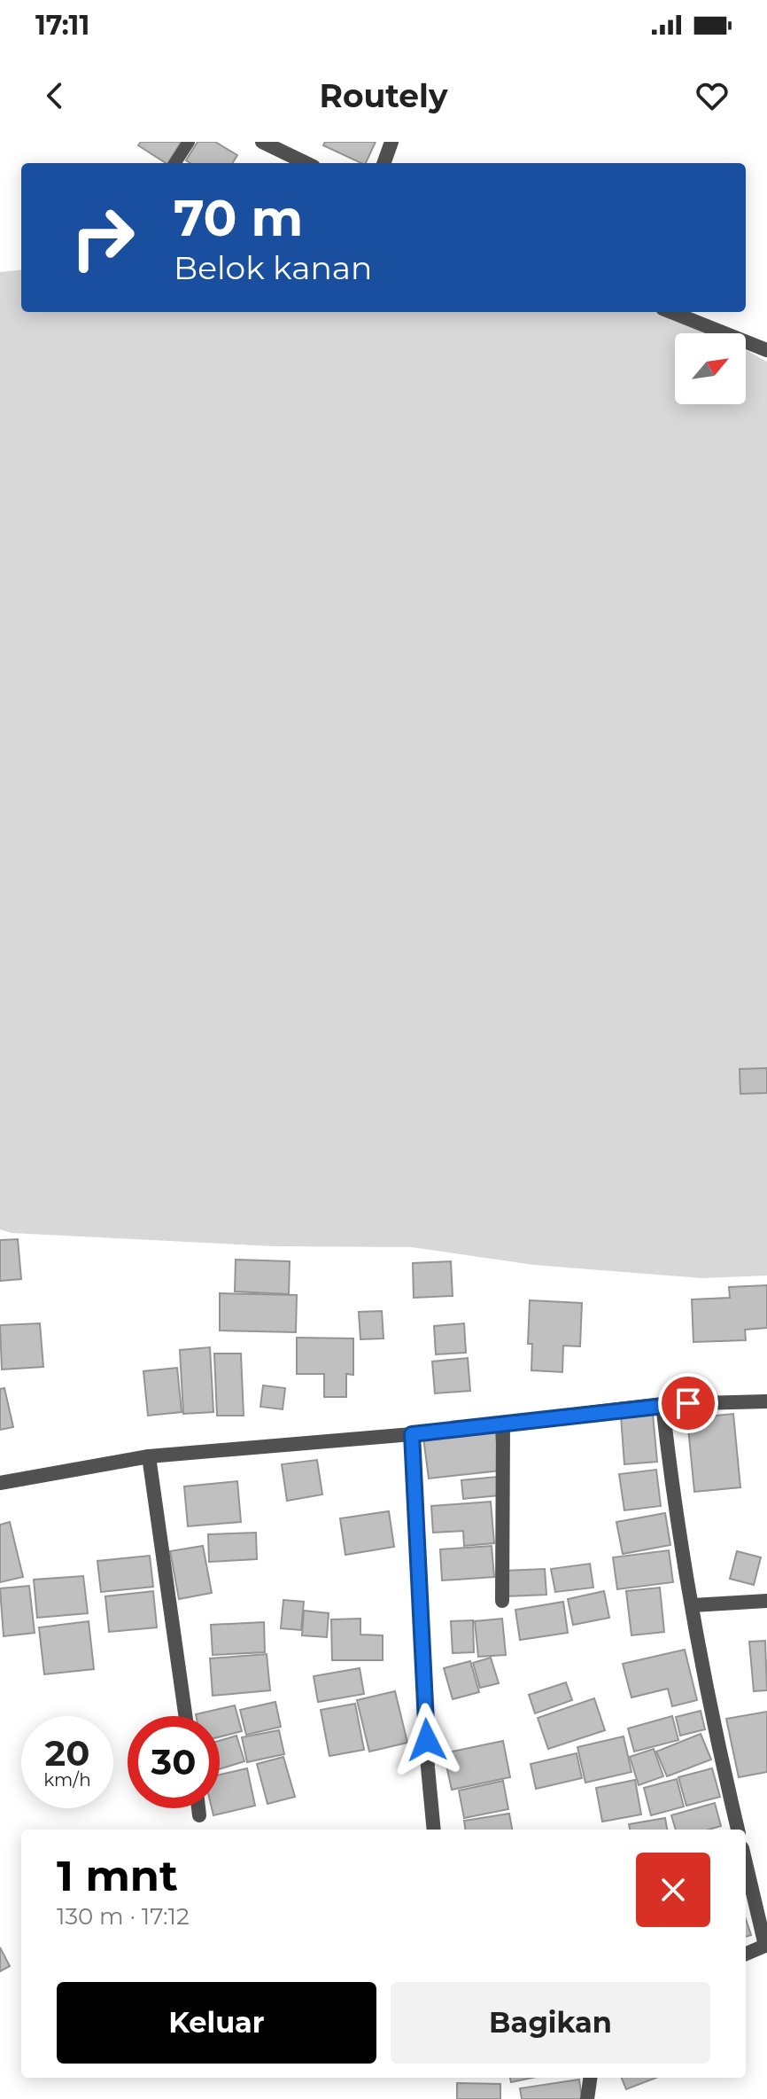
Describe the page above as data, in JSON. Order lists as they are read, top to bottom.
{
  "north": "top right",
  "page": {
    "status": "17:11",
    "header": "Routely",
    "turn": ["70 m", "Belok kanan"],
    "speed": "20 km/h",
    "limit": "30",
    "heading": ["1 mnt", "130 m · 17:12"],
    "buttons": ["Keluar", "Bagikan"]
  }
}
